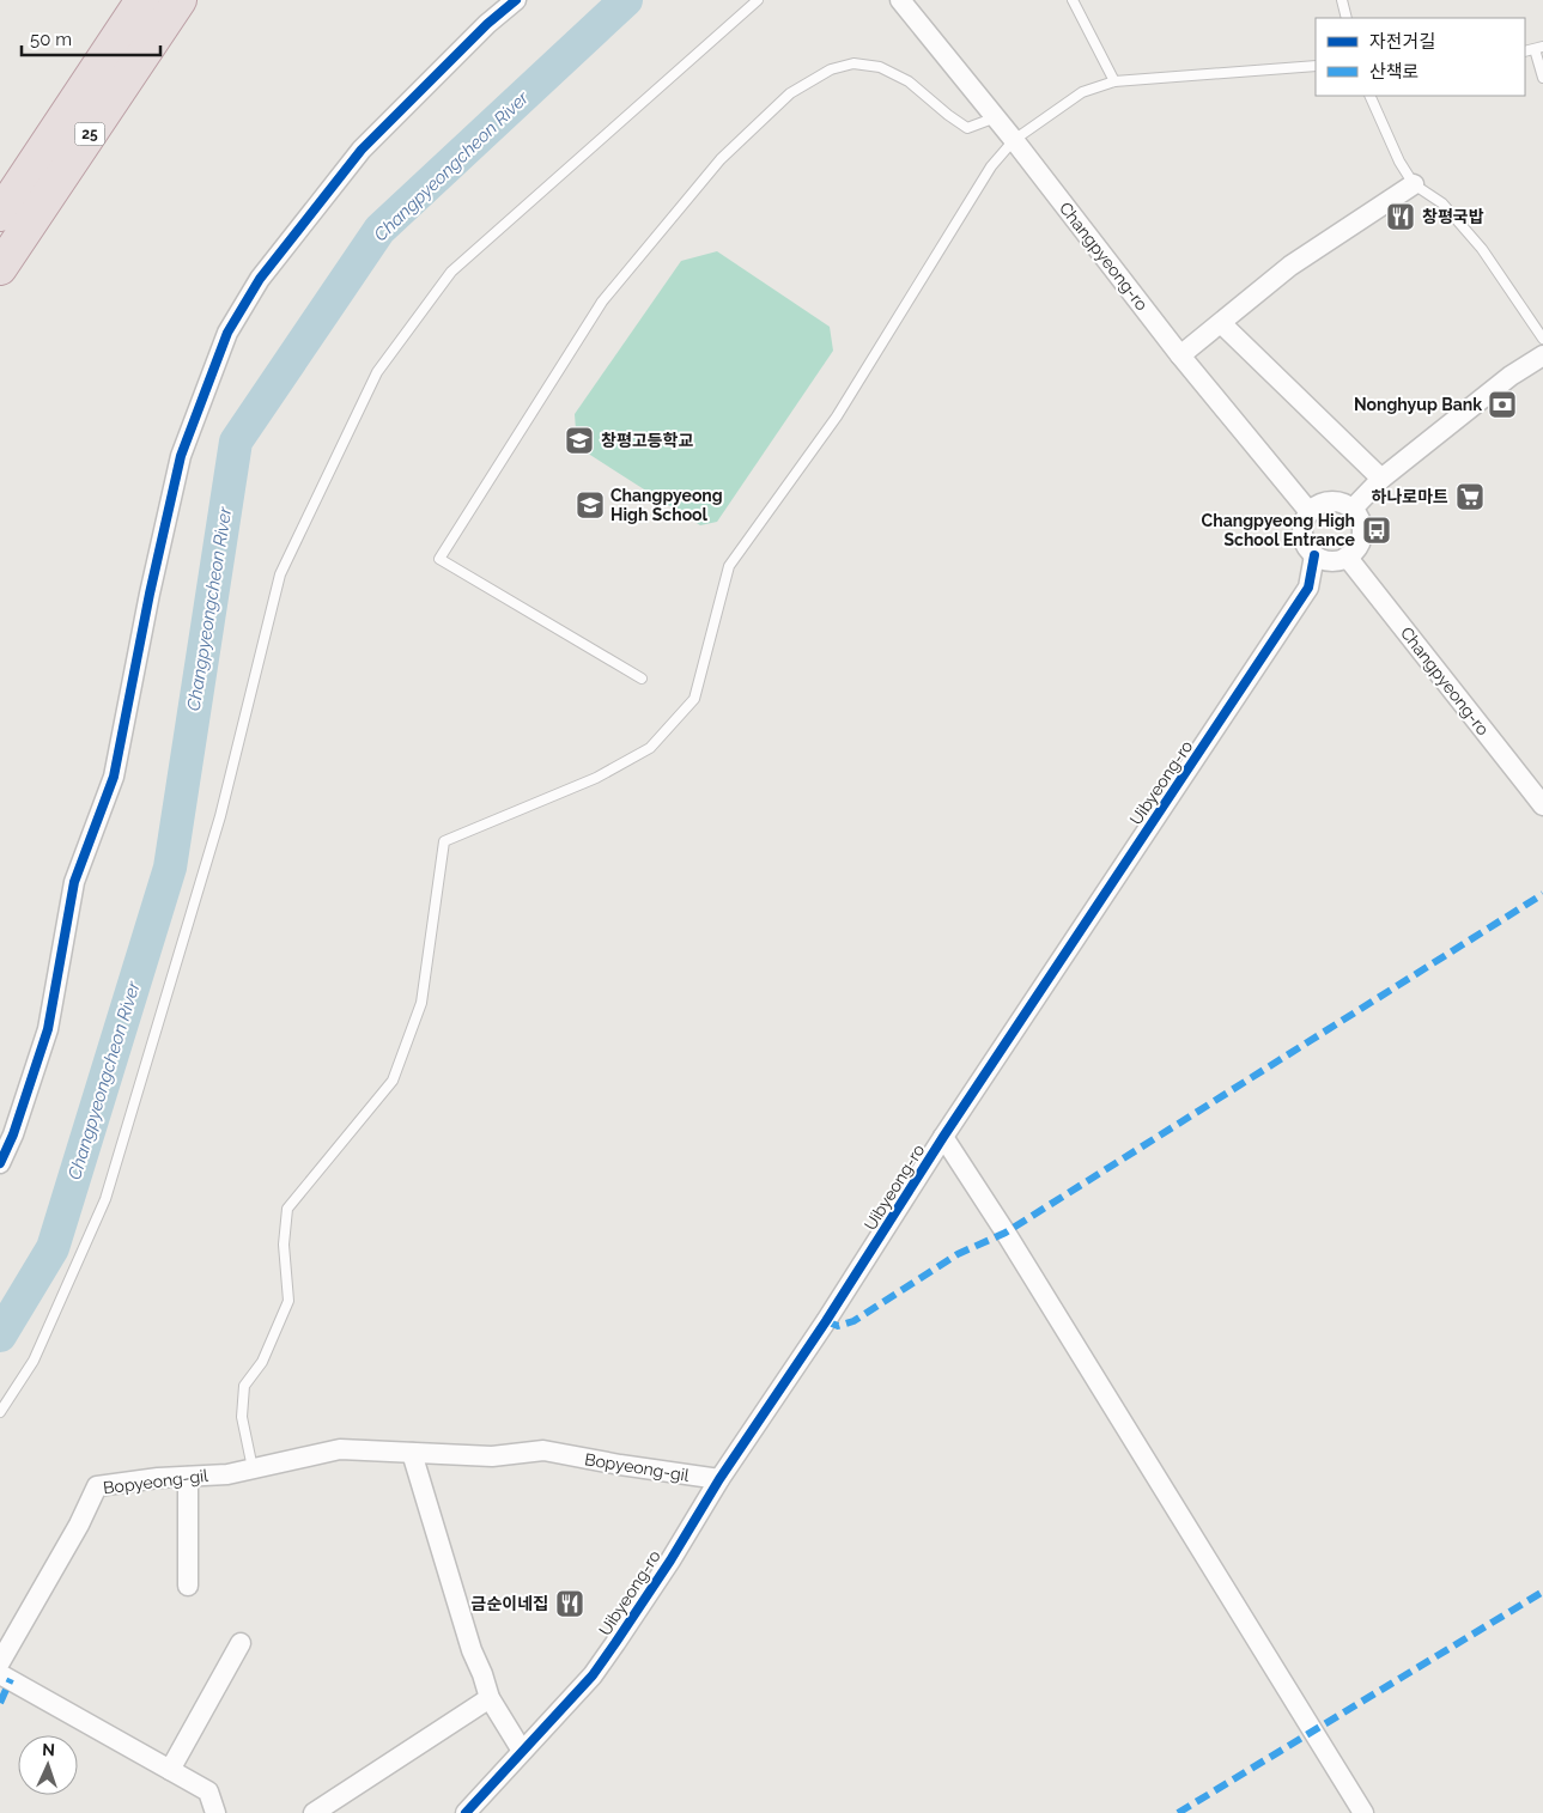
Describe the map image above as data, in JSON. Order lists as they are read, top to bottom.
{
  "streets": {
    "highway": ["25"],
    "street": ["Changpyeong-ro", "Uibyeong-ro", "Bopyeong-gil"]
  },
  "crossings": [
    ["Changpyeong-ro", "Uibyeong-ro"],
    ["Uibyeong-ro", "Bopyeong-gil"]
  ],
  "water": ["Changpyeongcheon River"],
  "places": {
    "restaurant": ["창평국밥", "금순이네집"],
    "bank": ["Nonghyup Bank"],
    "school or university": ["창평고등학교", "Changpyeong High School"],
    "supermarket": ["하나로마트"],
    "bus stop": ["Changpyeong High School Entrance"]
  },
  "legend": ["자전거길", "산책로"],
  "scale_bar": "50 m",
  "north": "top"
}
